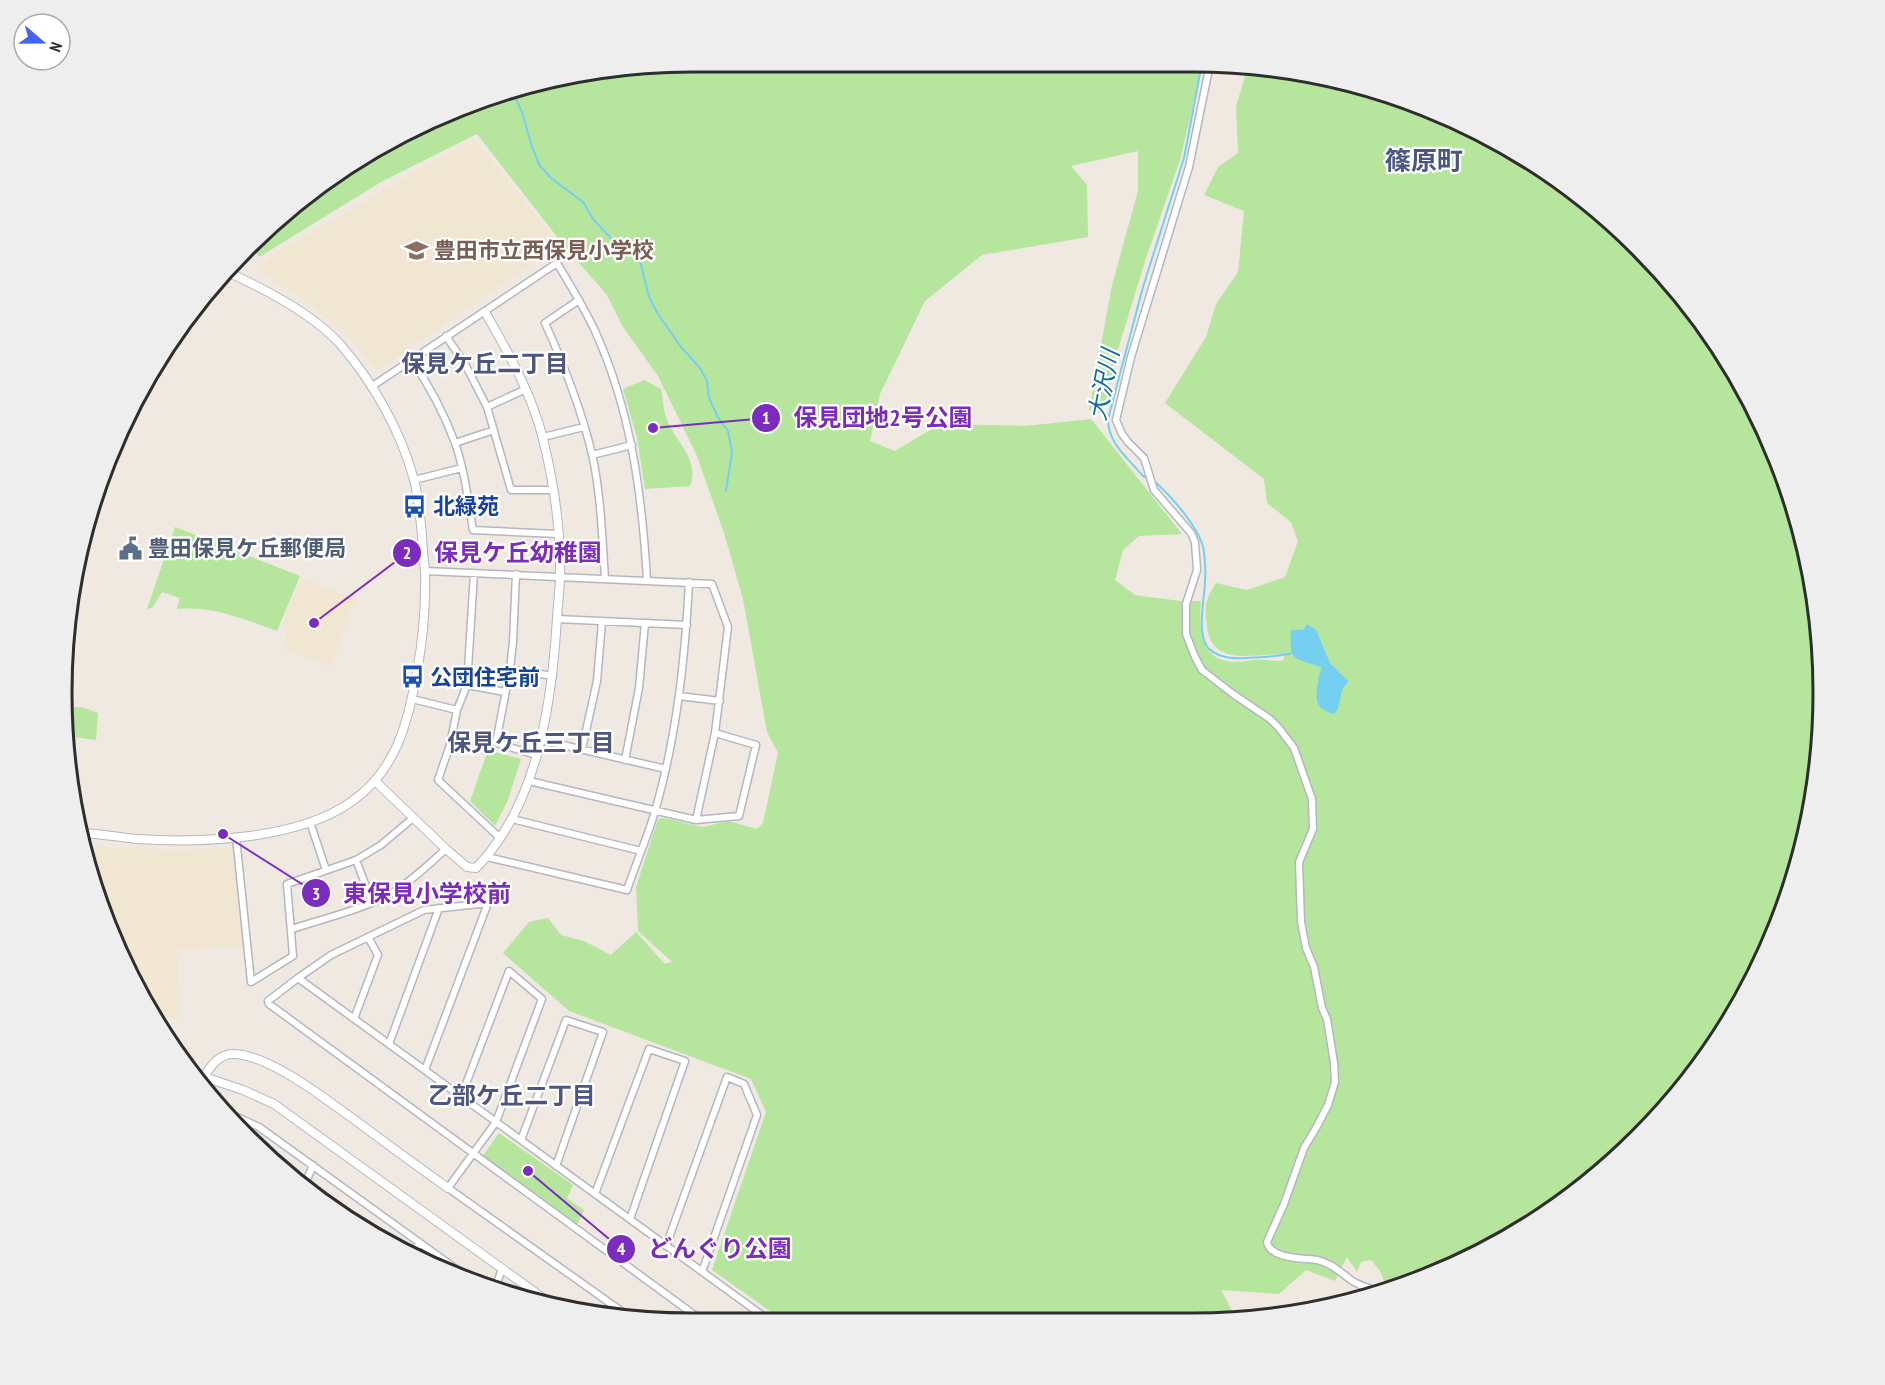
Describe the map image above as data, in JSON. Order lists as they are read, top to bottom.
{
  "districts": [
    "篠原町",
    "保見ケ丘二丁目",
    "保見ケ丘三丁目",
    "乙部ケ丘二丁目"
  ],
  "water": ["大沢川"],
  "places": {
    "school or university": ["豊田市立西保見小学校"],
    "other": [
      "保見団地2号公園",
      "保見ケ丘幼稚園",
      "東保見小学校前",
      "どんぐり公園"
    ],
    "bus stop": ["北緑苑", "公団住宅前"],
    "public building": ["豊田保見ケ丘郵便局"]
  },
  "north": "right"
}
